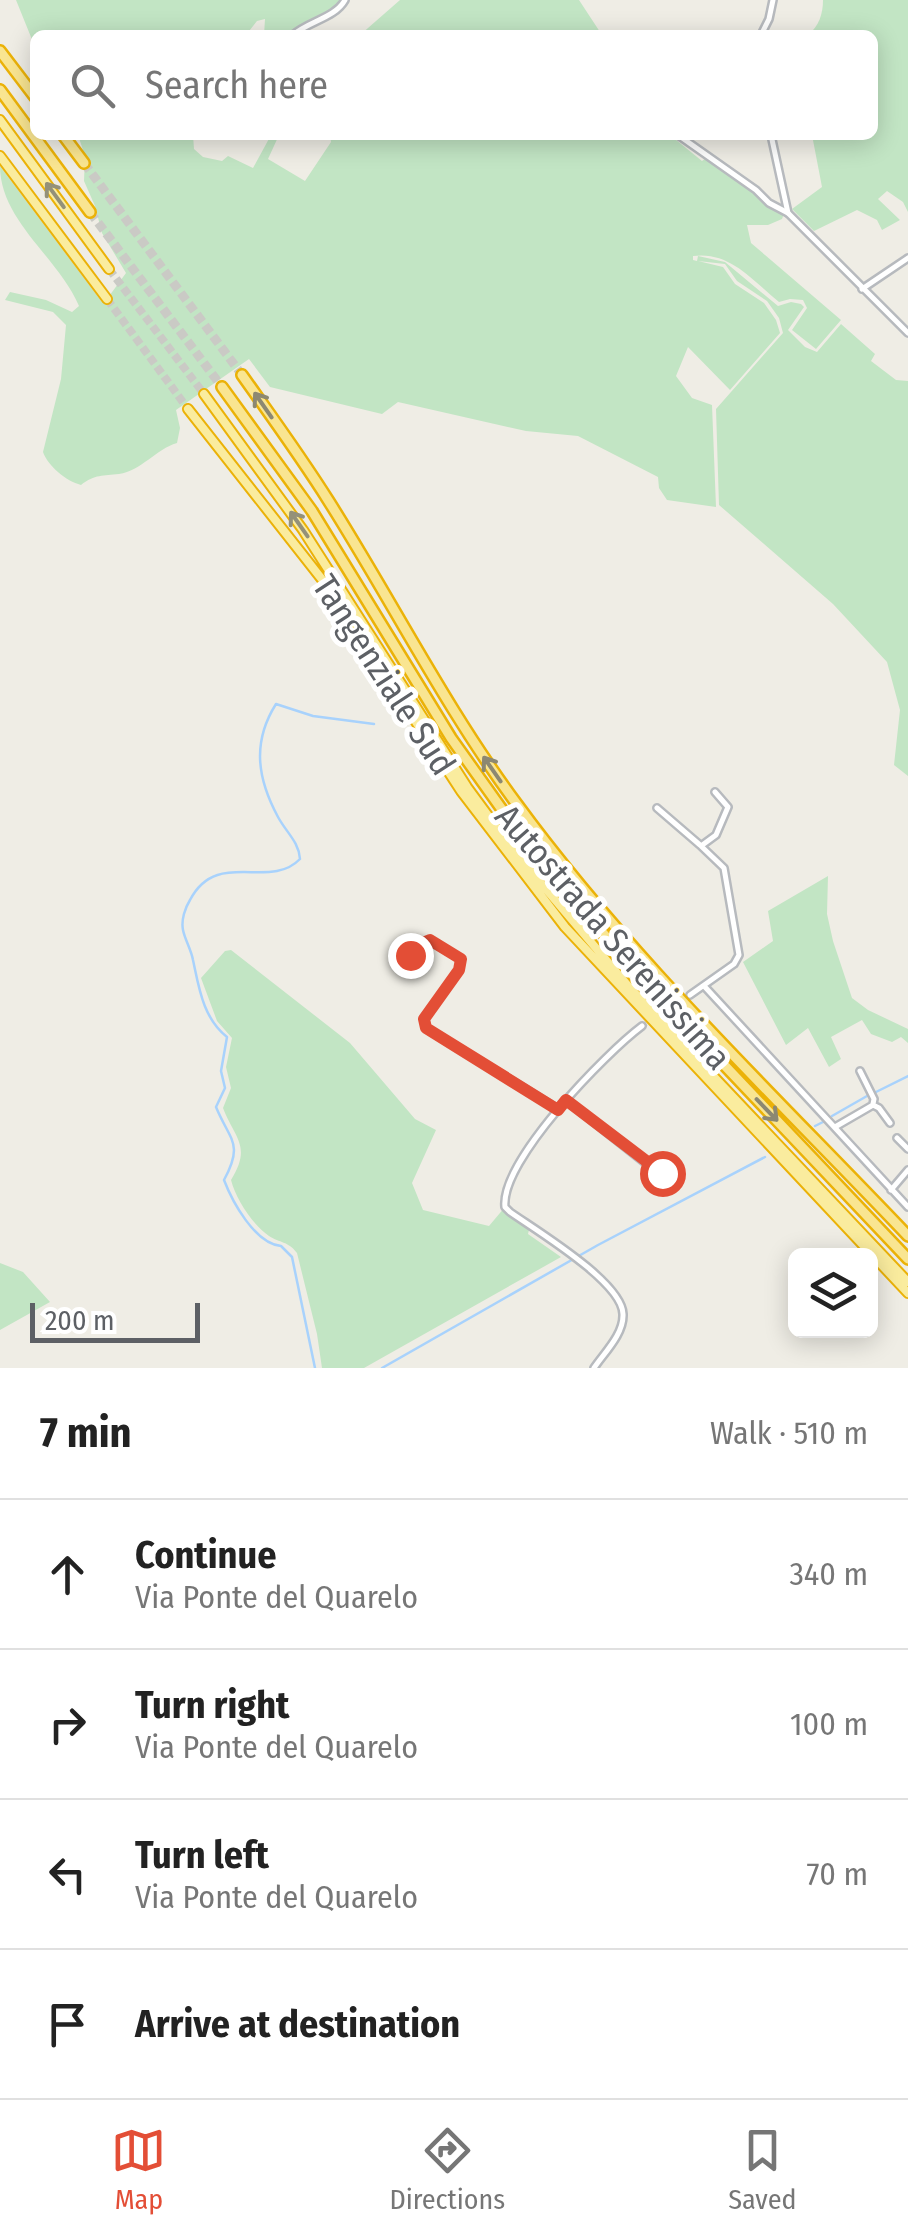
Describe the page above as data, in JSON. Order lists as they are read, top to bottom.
{
  "streets": {
    "highway": ["Tangenziale Sud", "Autostrada Serenissima"]
  },
  "scale_bar": "200 m",
  "page": {
    "search": "Search here",
    "scale": "200 m",
    "heading": ["7 min", "Walk · 510 m"],
    "list": [
      ["Continue", "Via Ponte del Quarelo", "340 m"],
      ["Turn right", "Via Ponte del Quarelo", "100 m"],
      ["Turn left", "Via Ponte del Quarelo", "70 m"],
      "Arrive at destination"
    ],
    "nav": ["Map", "Directions", "Saved"]
  }
}
